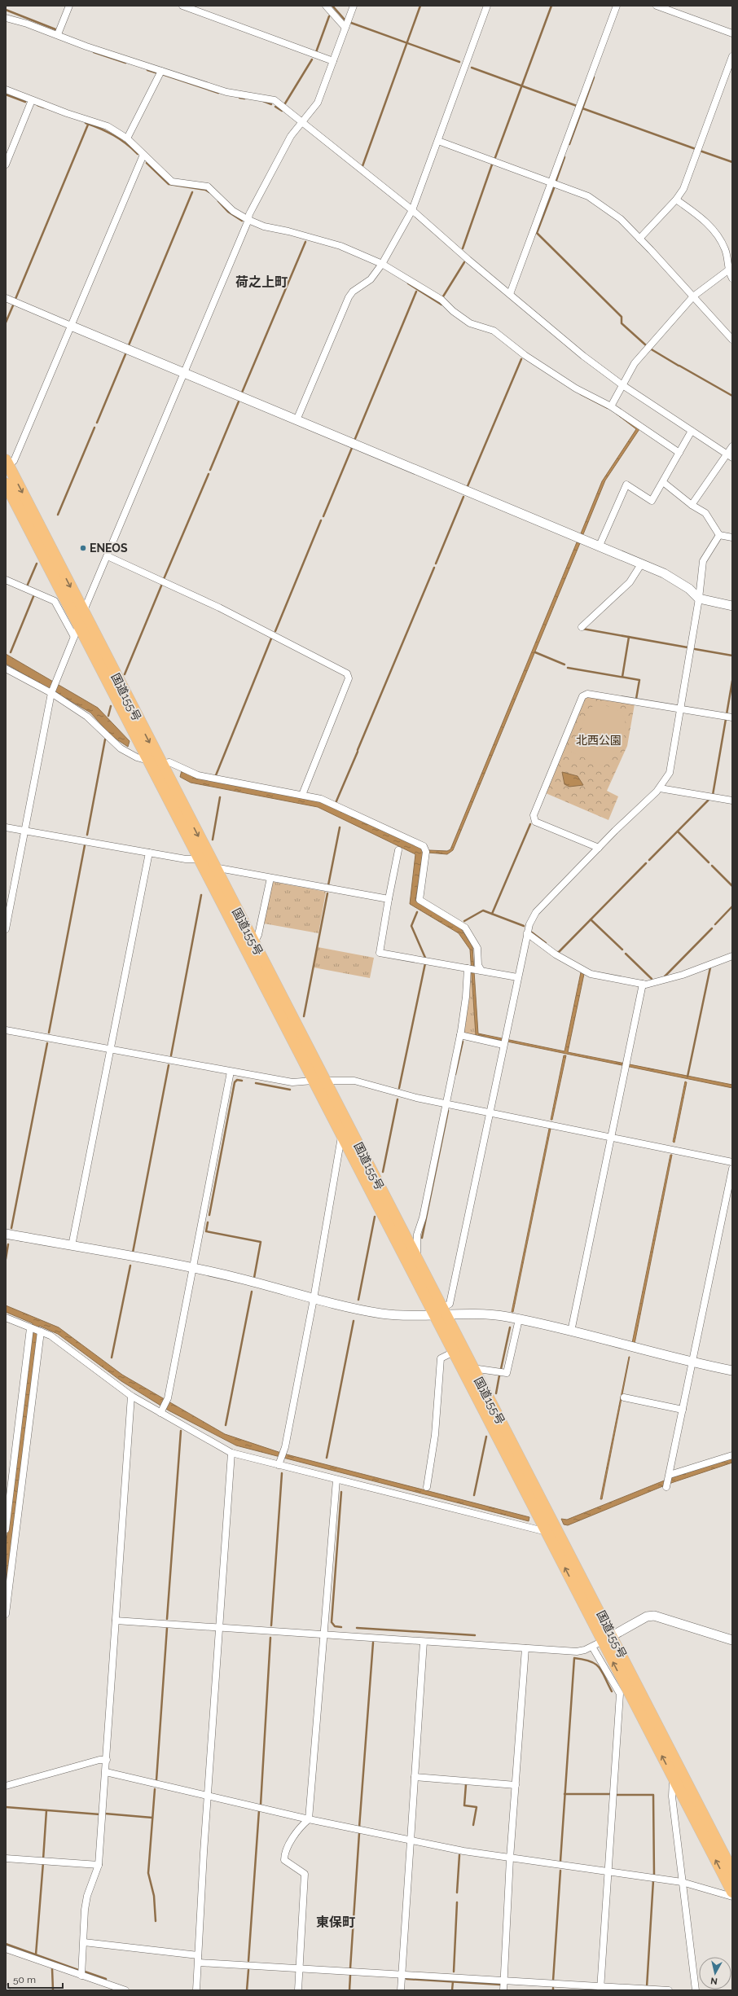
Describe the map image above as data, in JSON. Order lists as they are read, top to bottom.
{
  "streets": {
    "highway": ["国道155号"]
  },
  "districts": ["荷之上町", "東保町"],
  "parks": ["北西公園"],
  "places": ["ENEOS"],
  "scale_bar": "50 m",
  "north": "bottom"
}
